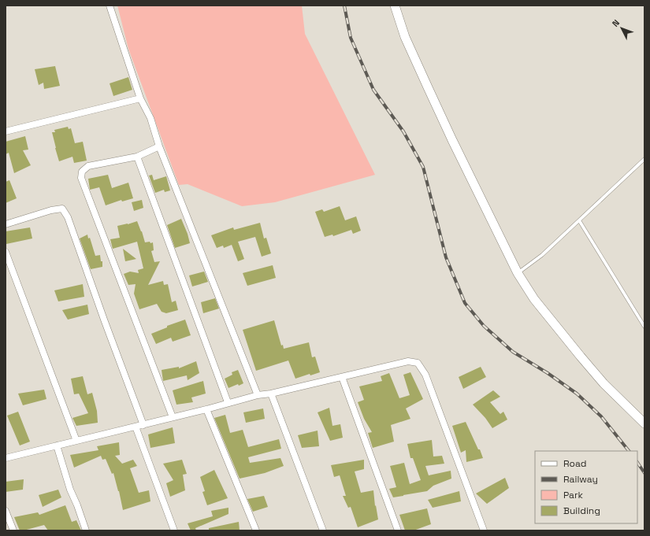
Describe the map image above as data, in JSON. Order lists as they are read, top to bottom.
{
  "legend": [
    "Road",
    "Railway",
    "Park",
    "Building"
  ],
  "north": "top left"
}
